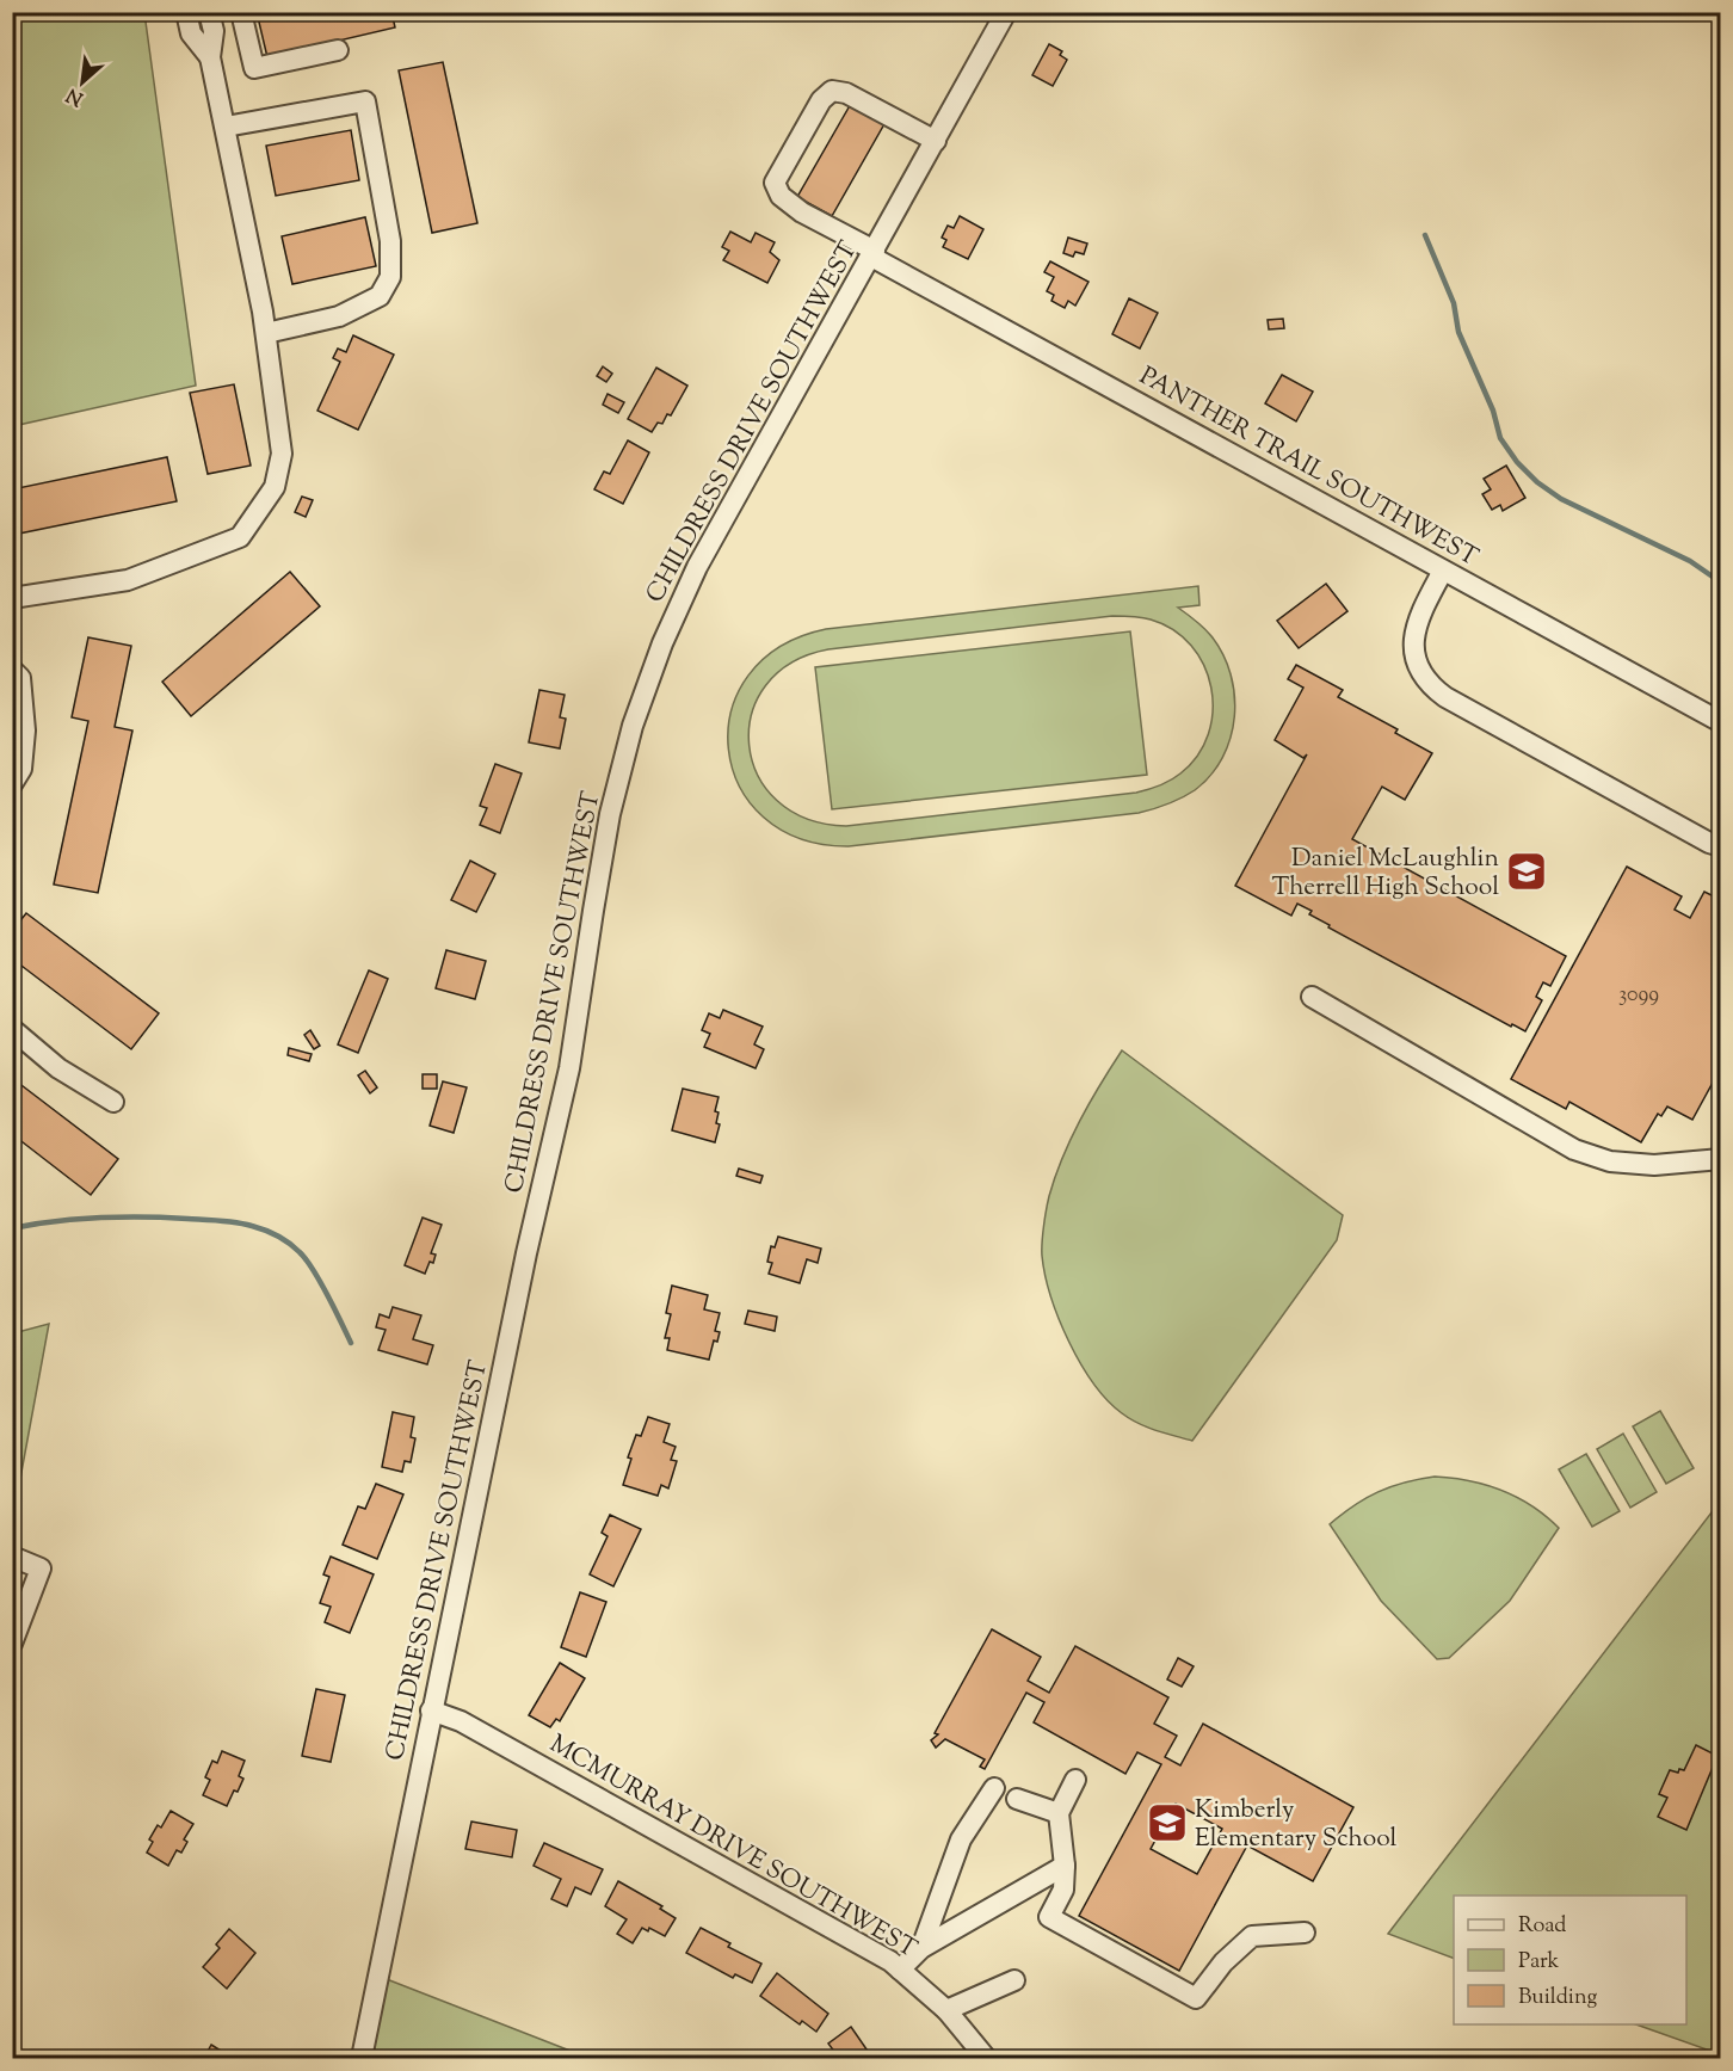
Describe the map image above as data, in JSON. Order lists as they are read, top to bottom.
{
  "streets": {
    "street": ["CHILDRESS DRIVE SOUTHWEST", "PANTHER TRAIL SOUTHWEST", "MCMURRAY DRIVE SOUTHWEST"]
  },
  "crossings": [
    ["CHILDRESS DRIVE SOUTHWEST", "PANTHER TRAIL SOUTHWEST"],
    ["CHILDRESS DRIVE SOUTHWEST", "MCMURRAY DRIVE SOUTHWEST"]
  ],
  "places": {
    "school or university": ["Daniel McLaughlin Therrell High School", "Kimberly Elementary School"]
  },
  "house_numbers": ["3099"],
  "legend": ["Road", "Park", "Building"],
  "north": "bottom left"
}
